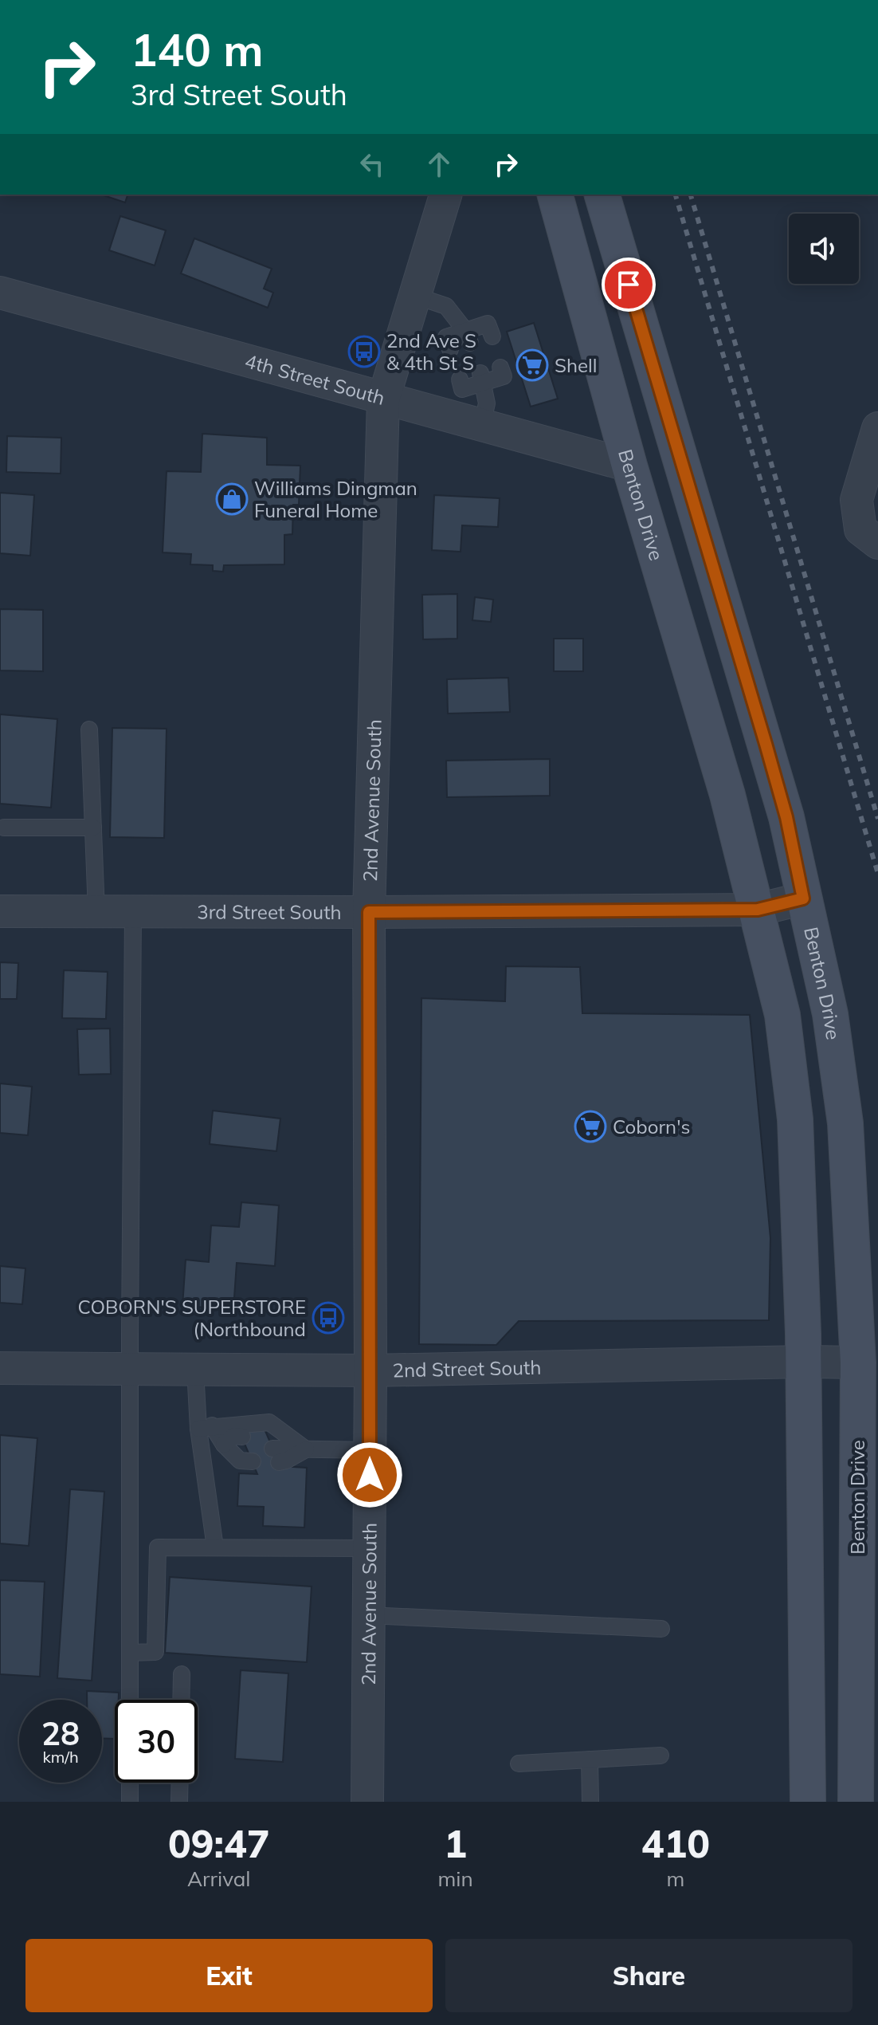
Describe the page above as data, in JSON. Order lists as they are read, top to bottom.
{
  "streets": {
    "main road": ["Benton Drive"],
    "street": [
      "4th Street South",
      "2nd Avenue South",
      "3rd Street South",
      "2nd Street South"
    ]
  },
  "crossings": [
    ["4th Street South", "Benton Drive"],
    ["4th Street South", "2nd Avenue South"],
    ["Benton Drive", "3rd Street South"],
    ["Benton Drive", "2nd Street South"],
    ["2nd Avenue South", "3rd Street South"],
    ["2nd Avenue South", "2nd Street South"]
  ],
  "places": {
    "bus stop": ["2nd Ave S & 4th St S", "COBORN'S SUPERSTORE (Northbound"],
    "supermarket": ["Shell", "Coborn's"],
    "shop": ["Williams Dingman Funeral Home"]
  },
  "page": {
    "turn": ["140 m", "3rd Street South"],
    "speed": "28 km/h",
    "limit": "30",
    "eta": [
      "09:47",
      "Arrival",
      "1",
      "min",
      "410",
      "m"
    ],
    "buttons": ["Exit", "Share"]
  }
}
